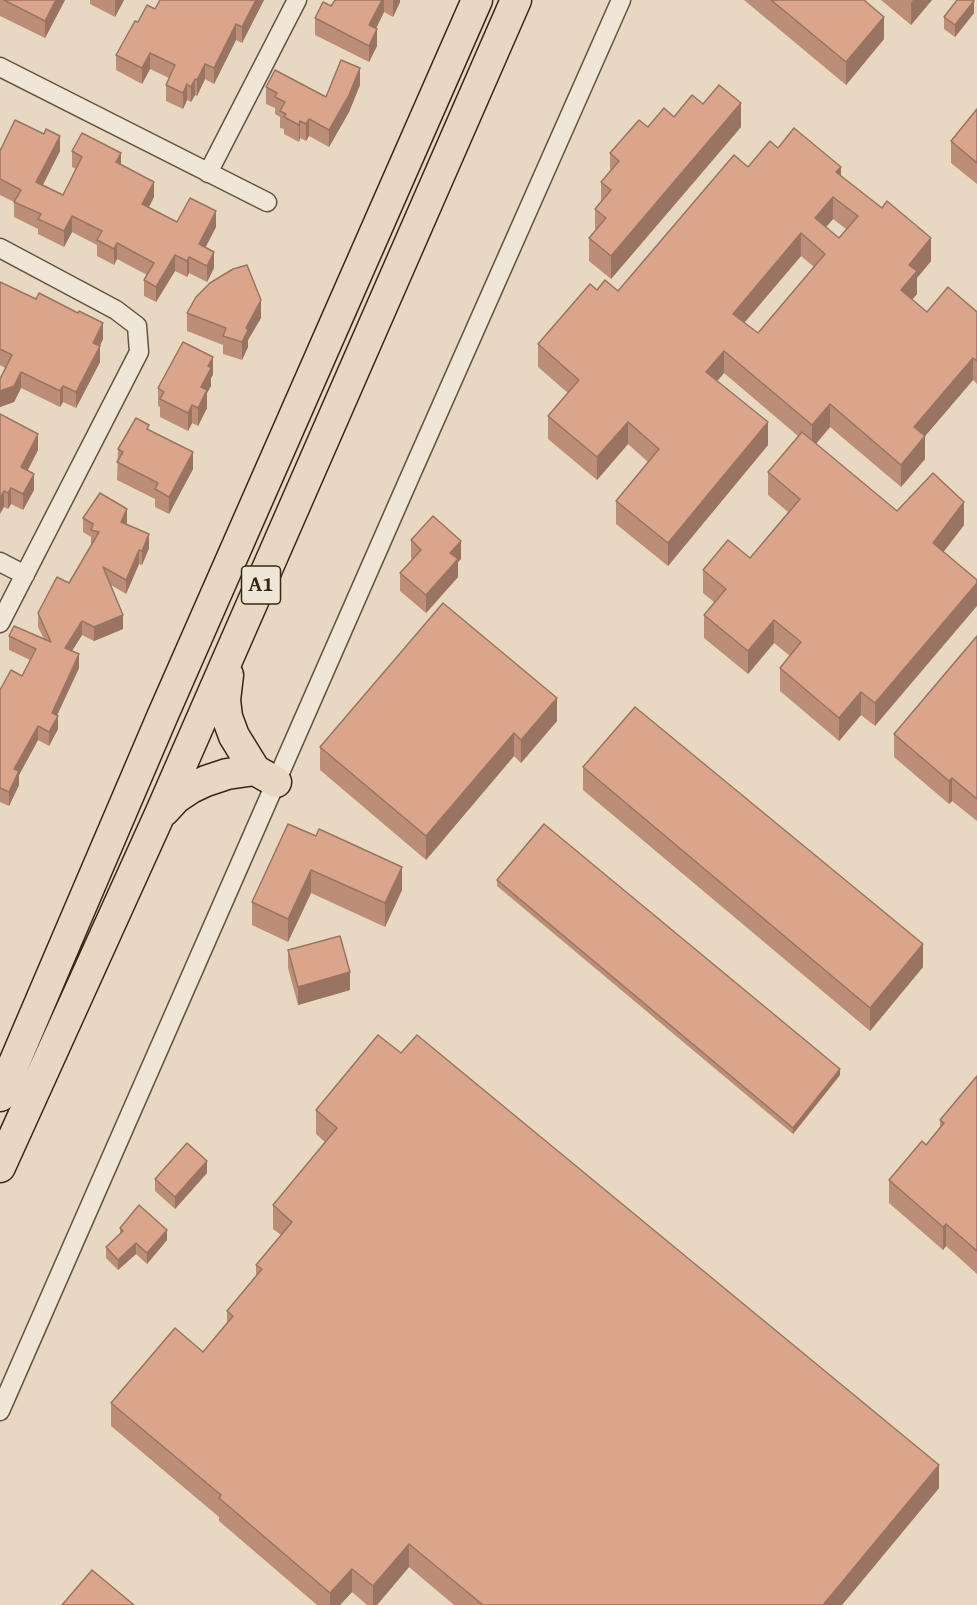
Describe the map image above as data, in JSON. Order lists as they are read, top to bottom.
{
  "streets": {
    "highway": ["A1"]
  }
}
